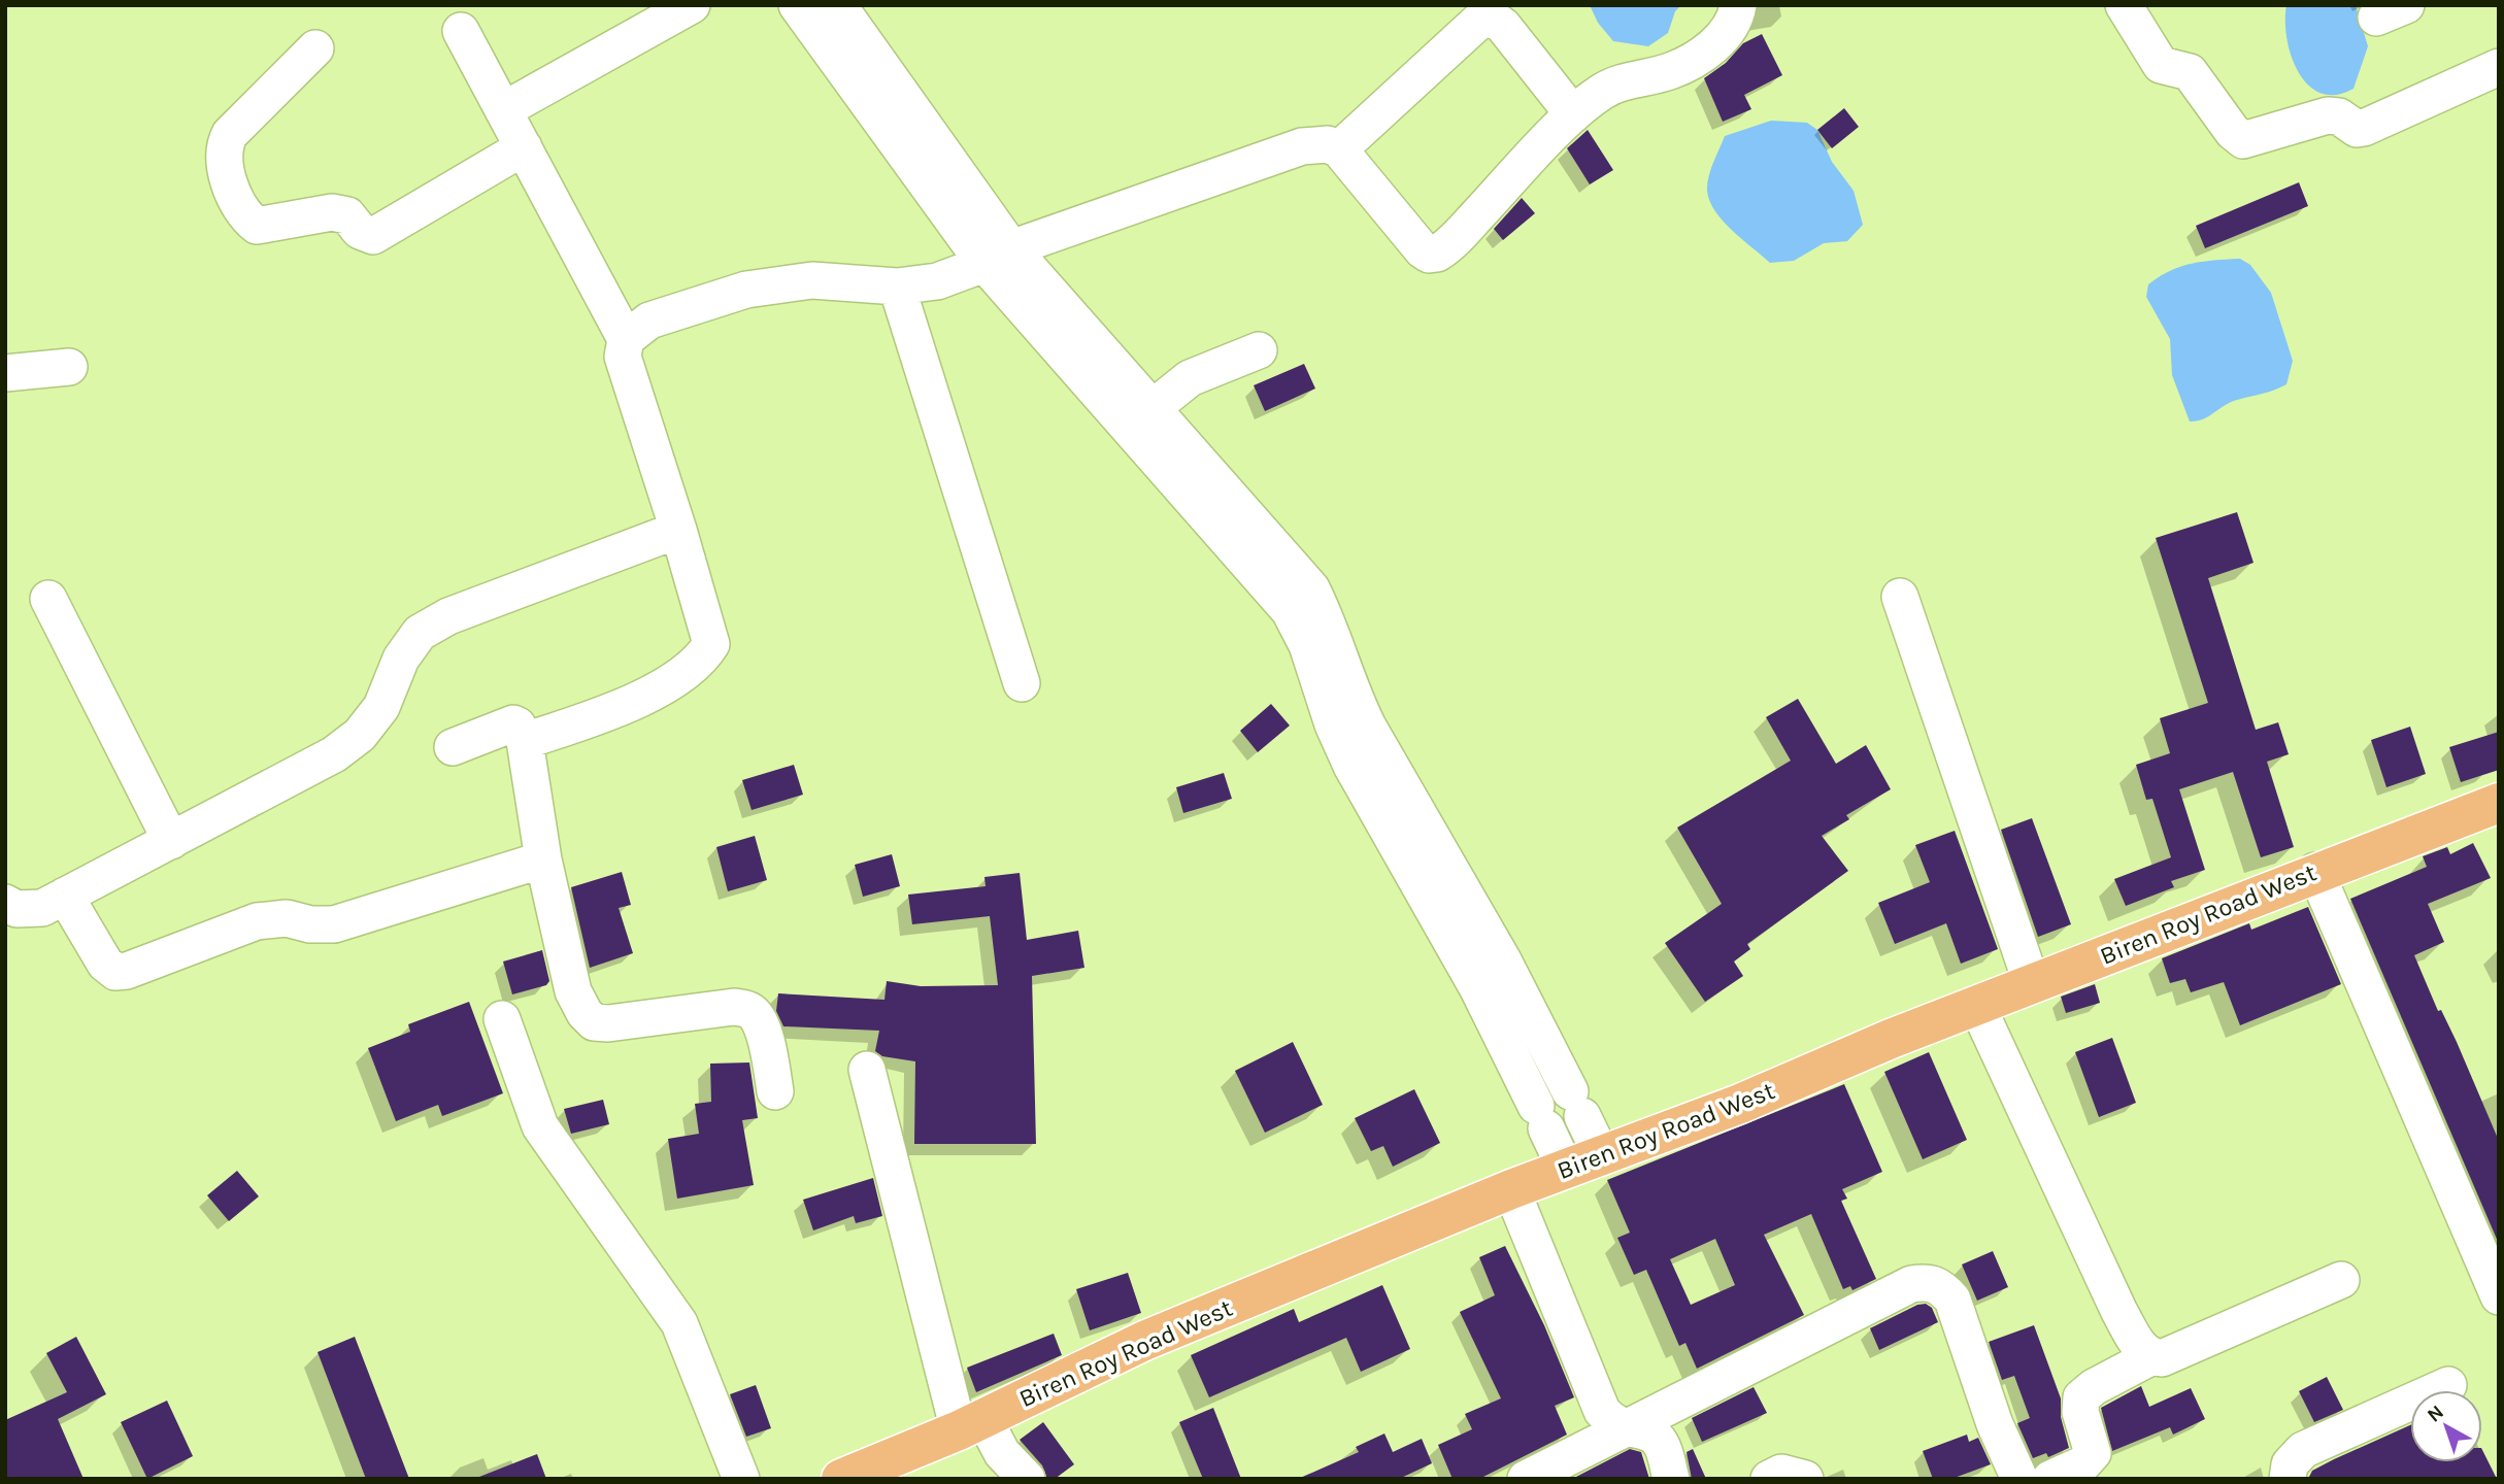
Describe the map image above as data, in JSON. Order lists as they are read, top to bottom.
{
  "streets": {
    "main road": ["Biren Roy Road West"]
  },
  "north": "top left"
}
